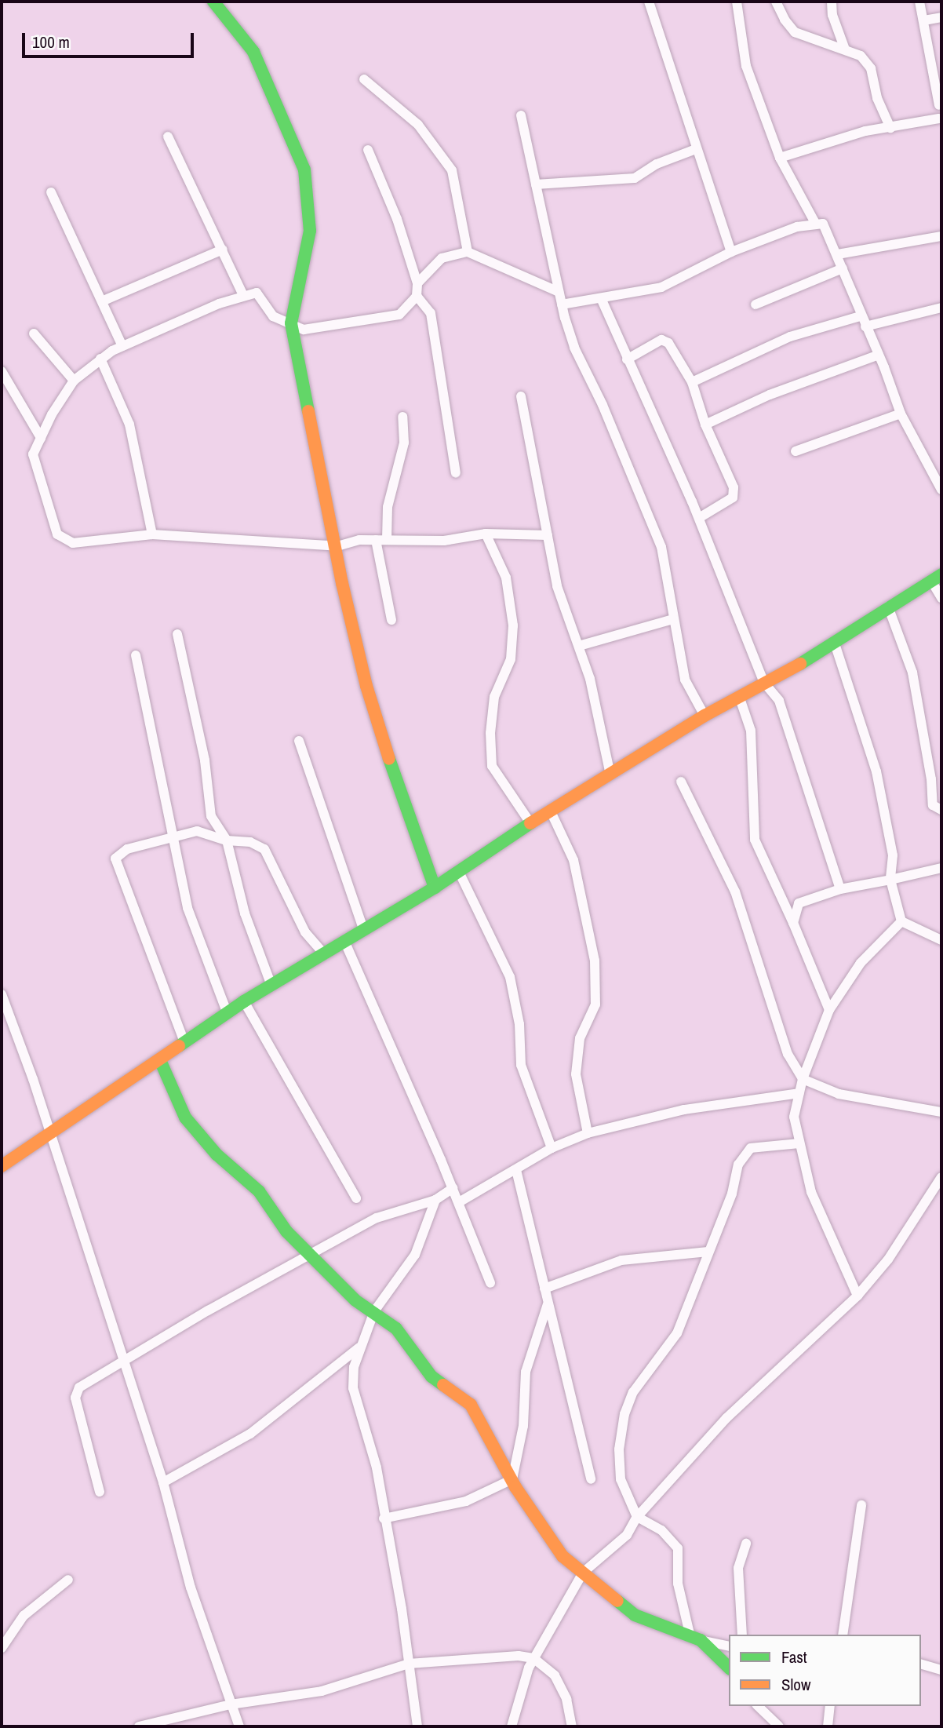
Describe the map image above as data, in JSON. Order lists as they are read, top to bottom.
{
  "legend": ["Fast", "Slow"],
  "scale_bar": "100 m"
}
